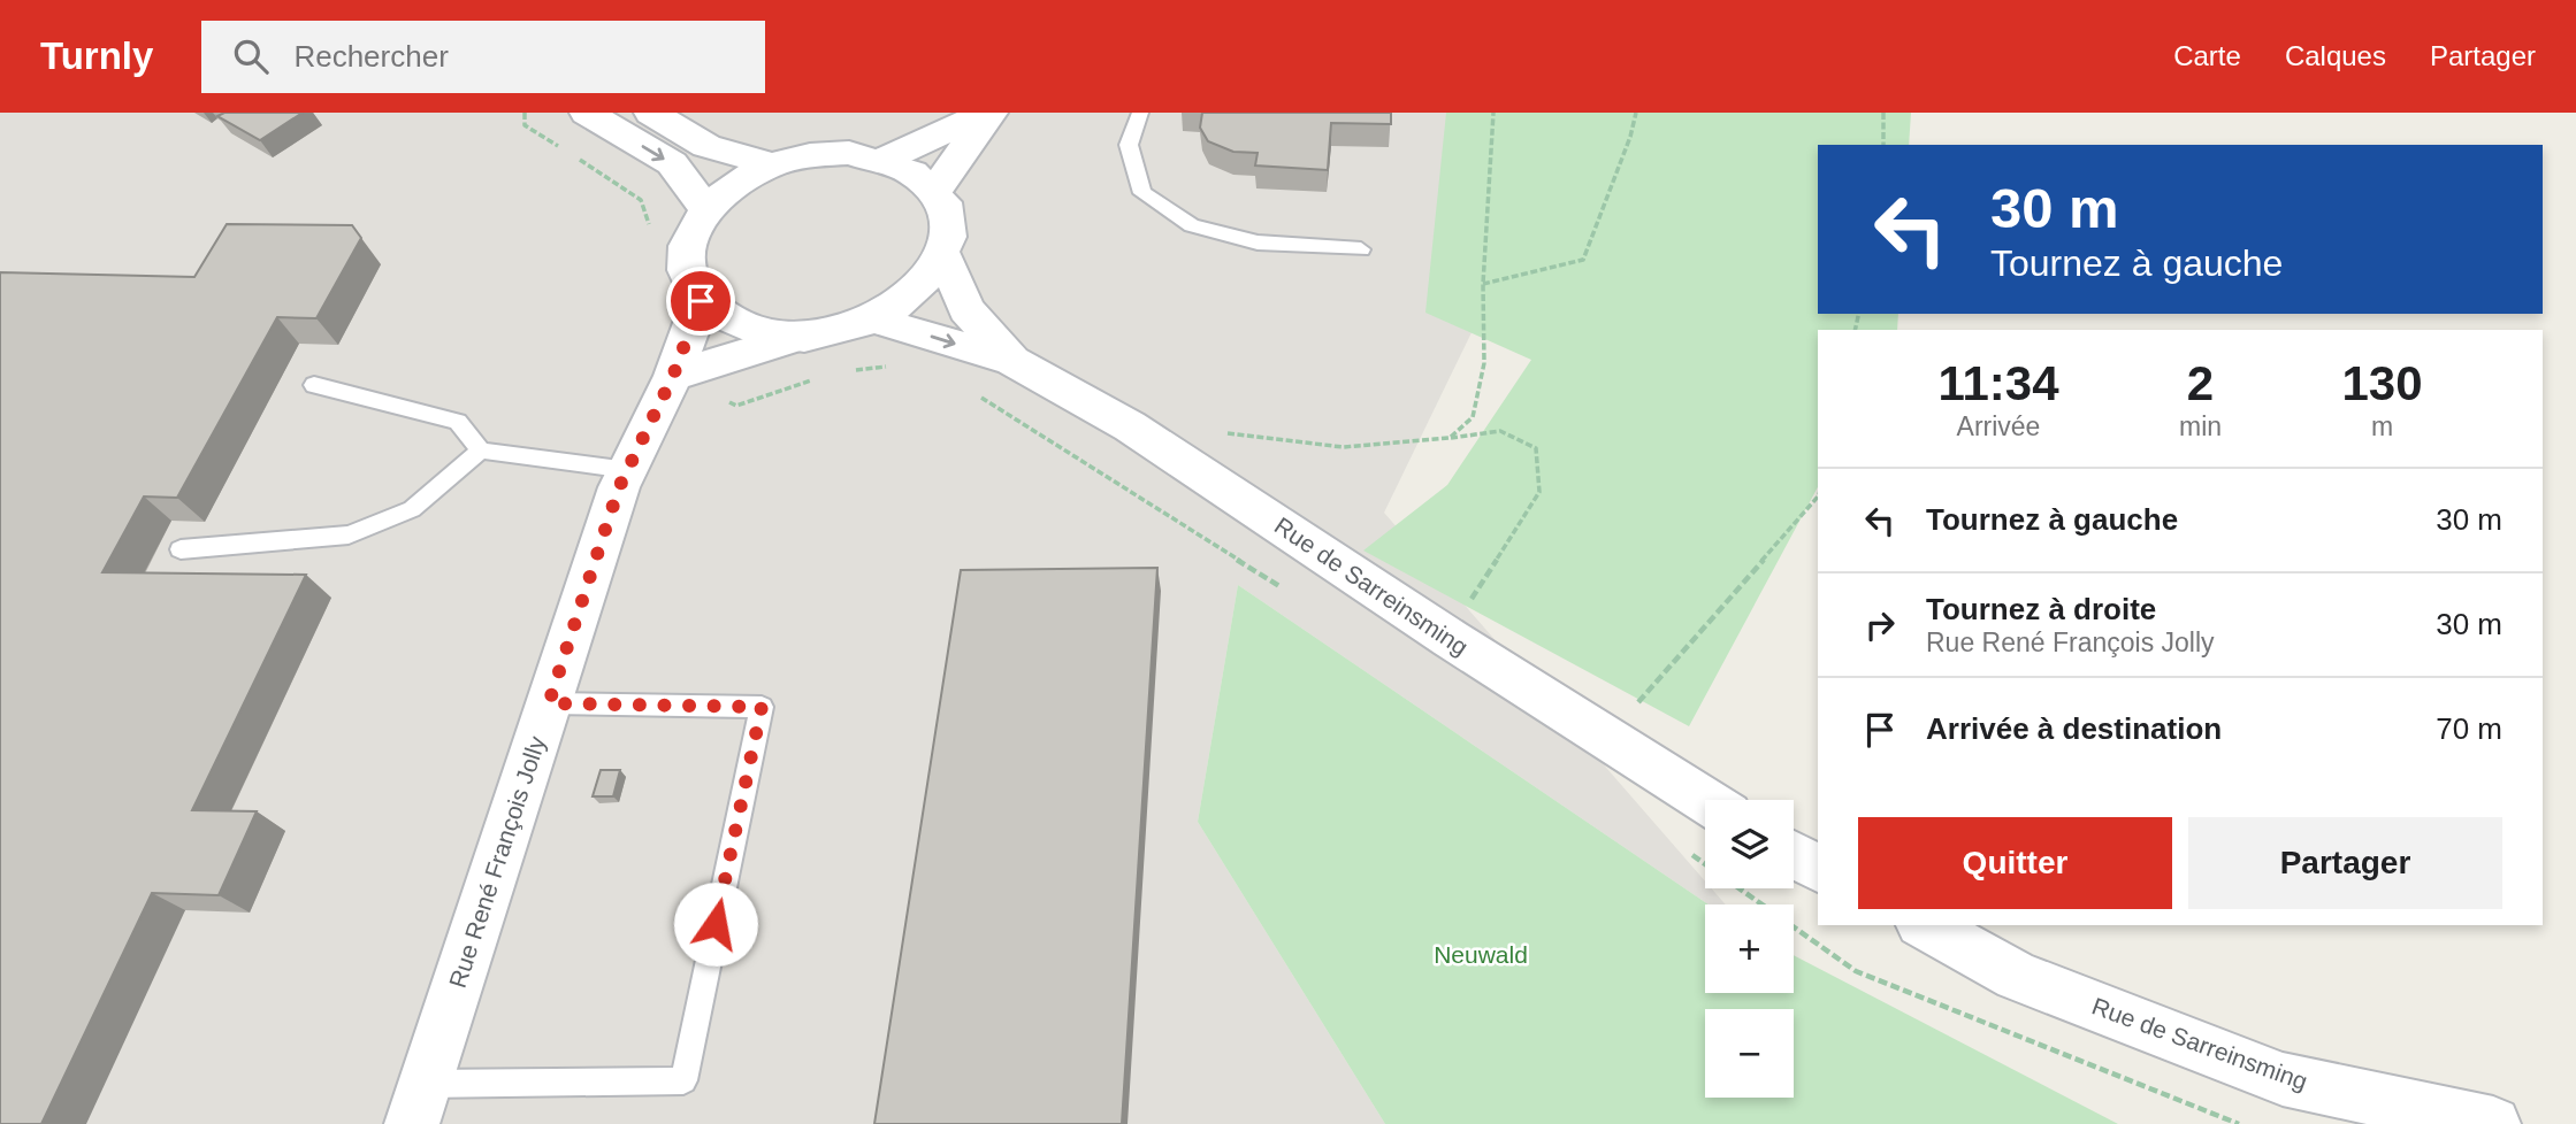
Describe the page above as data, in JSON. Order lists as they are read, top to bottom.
{
  "streets": {
    "street": ["Rue de Sarreinsming", "Rue René François Jolly"]
  },
  "crossings": [
    ["Rue de Sarreinsming", "Rue René François Jolly"]
  ],
  "parks": ["Neuwald"],
  "page": {
    "header": "Turnly",
    "search": "Rechercher",
    "nav": ["Carte", "Calques", "Partager"],
    "turn": ["30 m", "Tournez à gauche"],
    "eta": [
      "11:34",
      "Arrivée",
      "2",
      "min",
      "130",
      "m"
    ],
    "list": [
      {
        "name": "Tournez à gauche",
        "value": "30 m"
      },
      {
        "name": "Tournez à droite",
        "note": "Rue René François Jolly",
        "value": "30 m"
      },
      {
        "name": "Arrivée à destination",
        "value": "70 m"
      }
    ],
    "map_buttons": ["+", "−"],
    "buttons": ["Quitter", "Partager"]
  }
}
